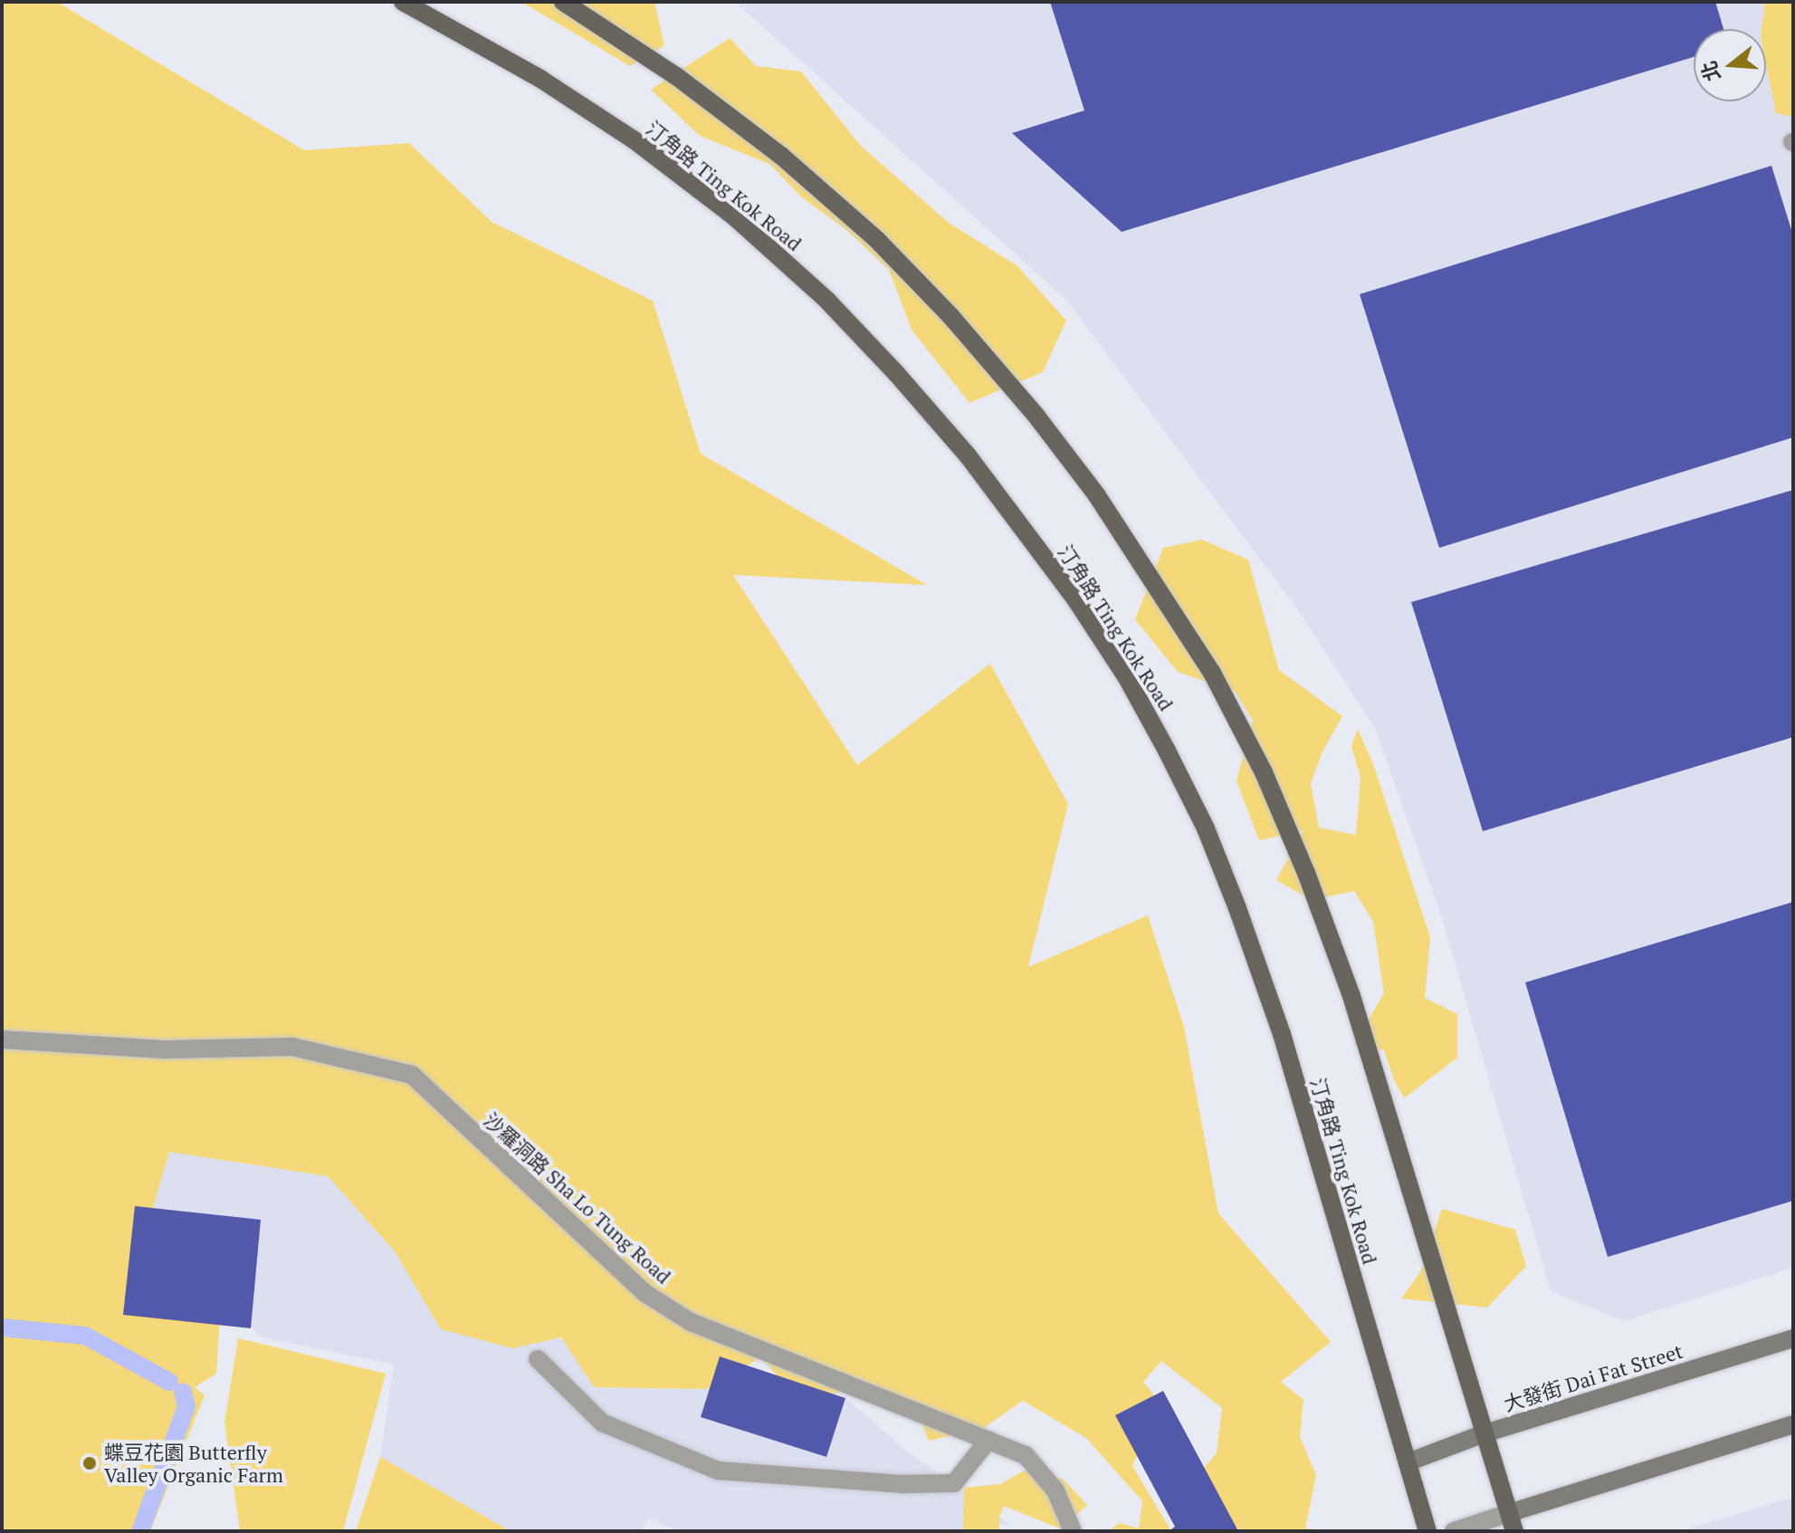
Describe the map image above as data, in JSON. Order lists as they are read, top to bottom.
{
  "streets": {
    "main road": ["汀角路 Ting Kok Road"],
    "street": ["大發街 Dai Fat Street"],
    "lane": ["沙羅洞路 Sha Lo Tung Road"]
  },
  "crossings": [
    ["汀角路 Ting Kok Road", "大發街 Dai Fat Street"]
  ],
  "places": ["蝶豆花園 Butterfly Valley Organic Farm"],
  "north": "left"
}
